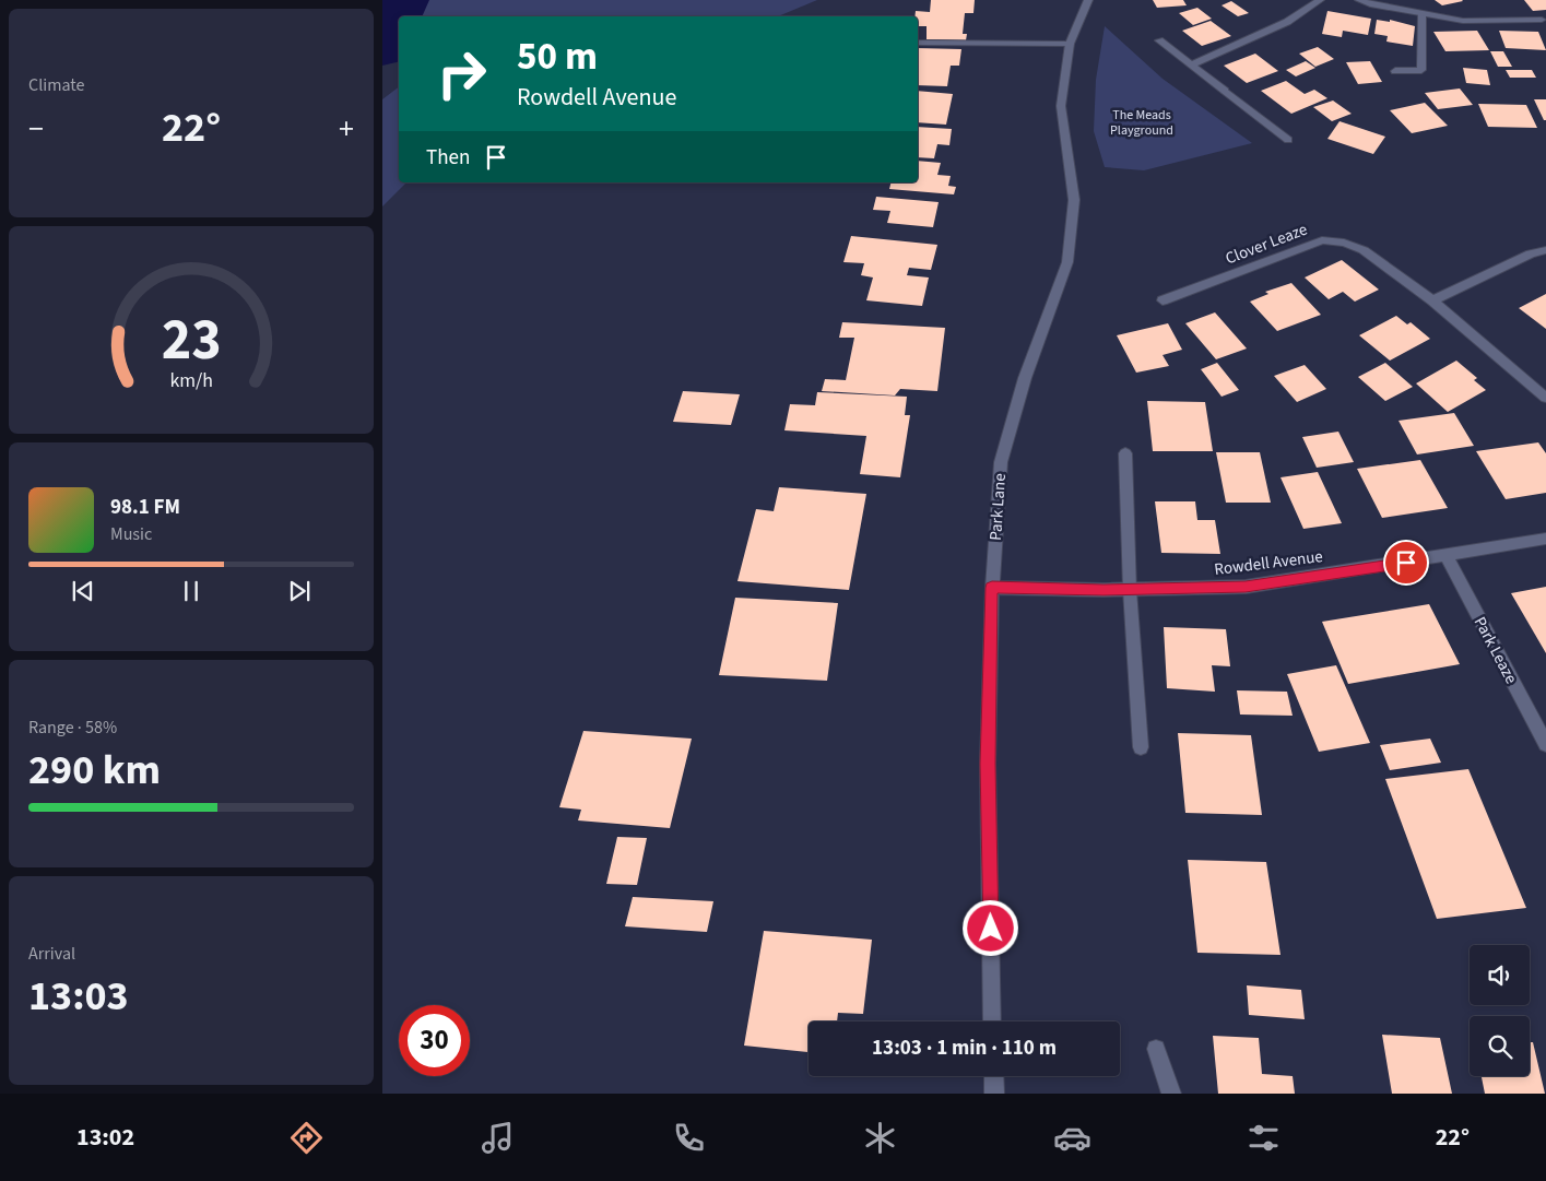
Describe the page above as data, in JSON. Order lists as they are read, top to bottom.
{
  "streets": {
    "street": [
      "Clover Leaze",
      "Park Lane",
      "Rowdell Avenue",
      "Park Leaze"
    ]
  },
  "crossings": [
    ["Park Lane", "Rowdell Avenue"],
    ["Rowdell Avenue", "Park Leaze"]
  ],
  "parks": ["The Meads Playground"],
  "page": {
    "tile": [
      "Climate",
      ["Range · 58%", "290 km"],
      ["Arrival", "13:03"]
    ],
    "turn": ["50 m", "Rowdell Avenue"],
    "heat": ["−", "22°", "+"],
    "then": "Then",
    "song": ["98.1 FM", "Music"],
    "limit": "30",
    "trip": "13:03 · 1 min · 110 m",
    "tabs": ["13:02", "22°"],
    "gauge": ["23", "km/h"]
  }
}
